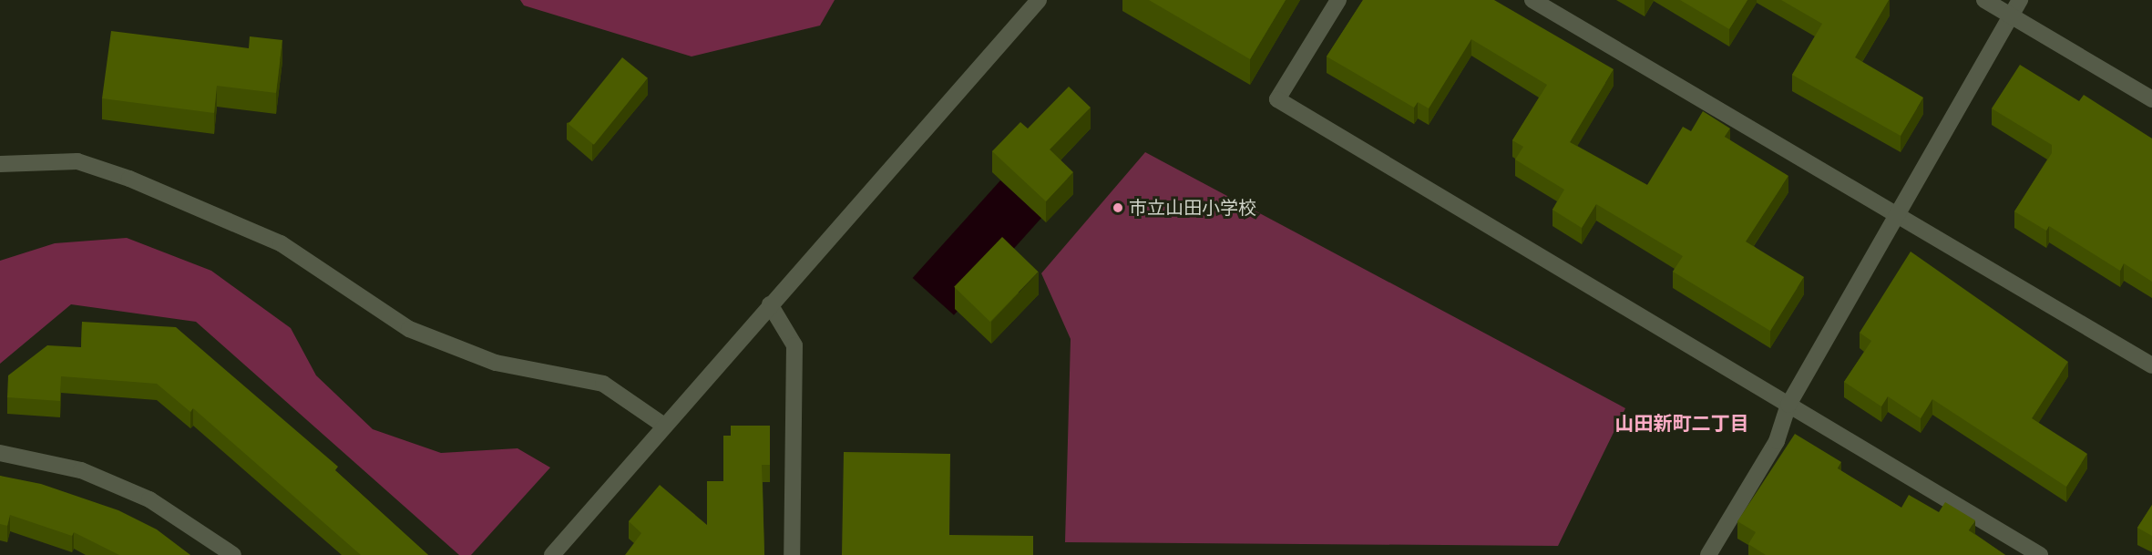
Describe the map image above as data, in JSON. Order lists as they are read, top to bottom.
{
  "districts": ["山田新町二丁目"],
  "places": ["市立山田小学校"]
}
